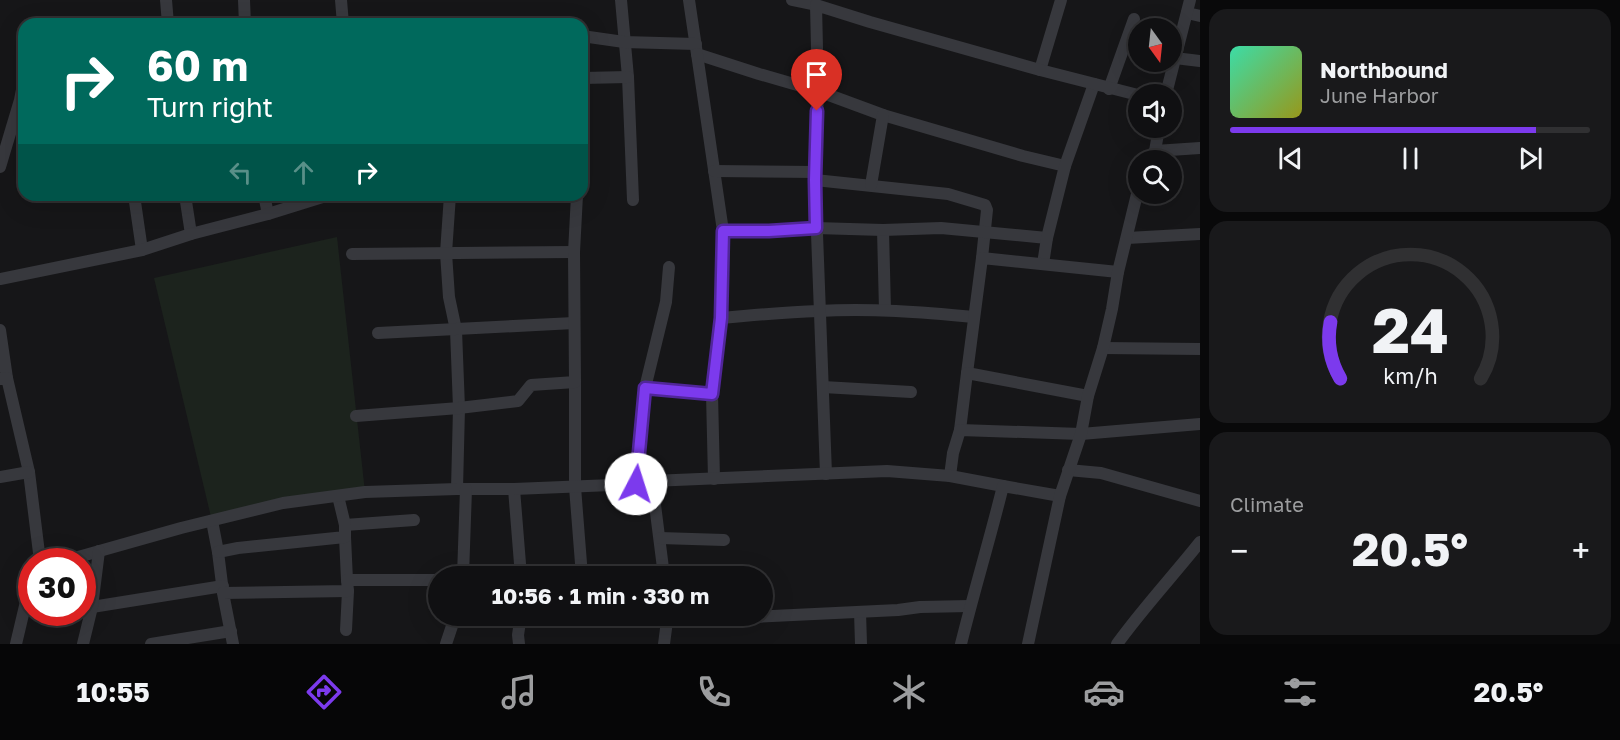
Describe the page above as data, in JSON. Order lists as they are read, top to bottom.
{
  "north": "bottom",
  "page": {
    "turn": ["60 m", "Turn right"],
    "song": ["Northbound", "June Harbor"],
    "tile": "Climate",
    "heat": ["−", "20.5°", "+"],
    "limit": "30",
    "trip": "10:56 · 1 min · 330 m",
    "tabs": ["10:55", "20.5°"],
    "gauge": ["24", "km/h"]
  }
}
